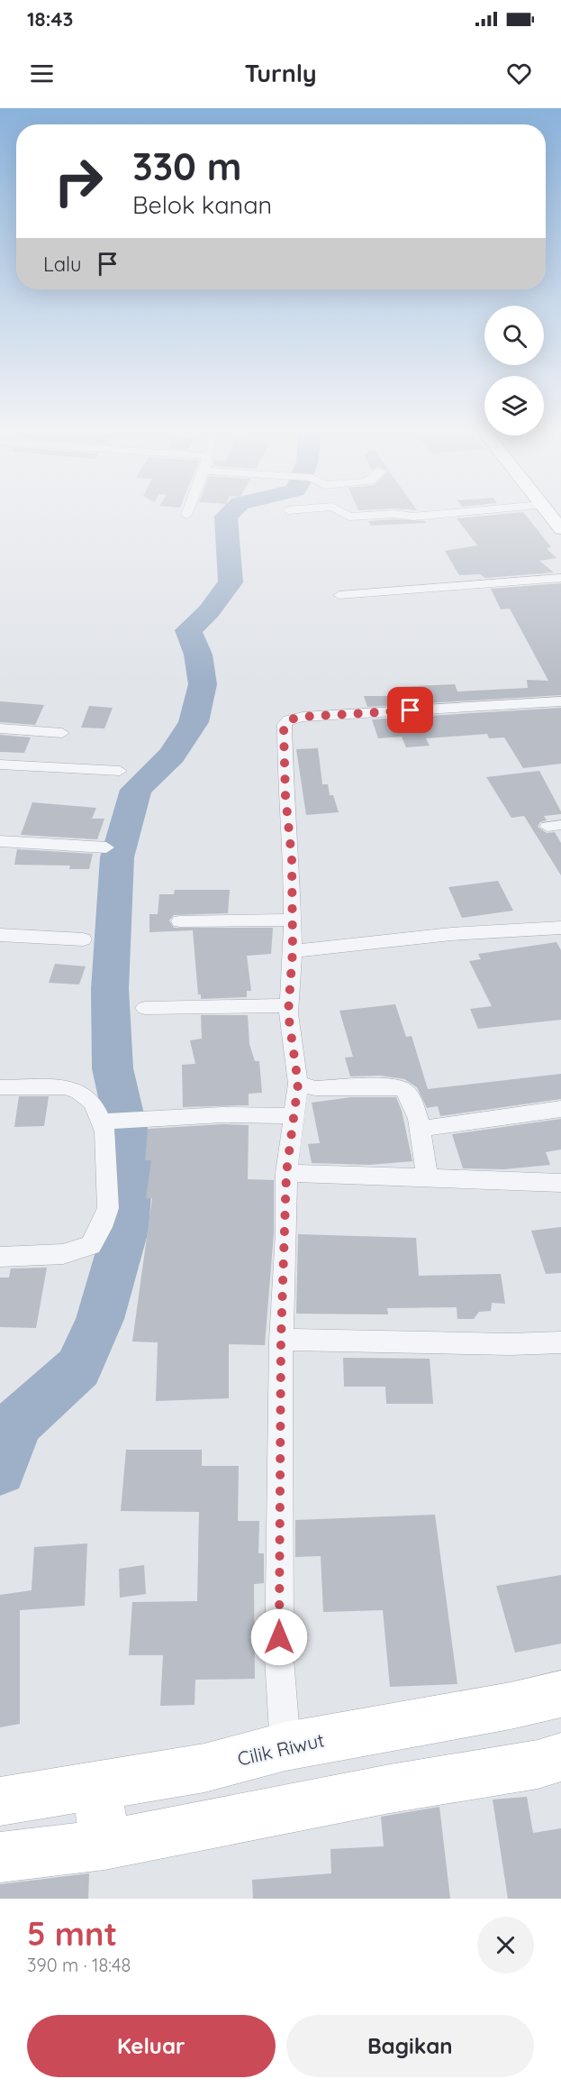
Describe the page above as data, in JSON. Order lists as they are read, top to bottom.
{
  "streets": {
    "main road": ["Cilik Riwut"]
  },
  "page": {
    "status": "18:43",
    "header": "Turnly",
    "turn": ["330 m", "Belok kanan"],
    "then": "Lalu",
    "heading": ["5 mnt", "390 m · 18:48"],
    "buttons": ["Keluar", "Bagikan"]
  }
}
